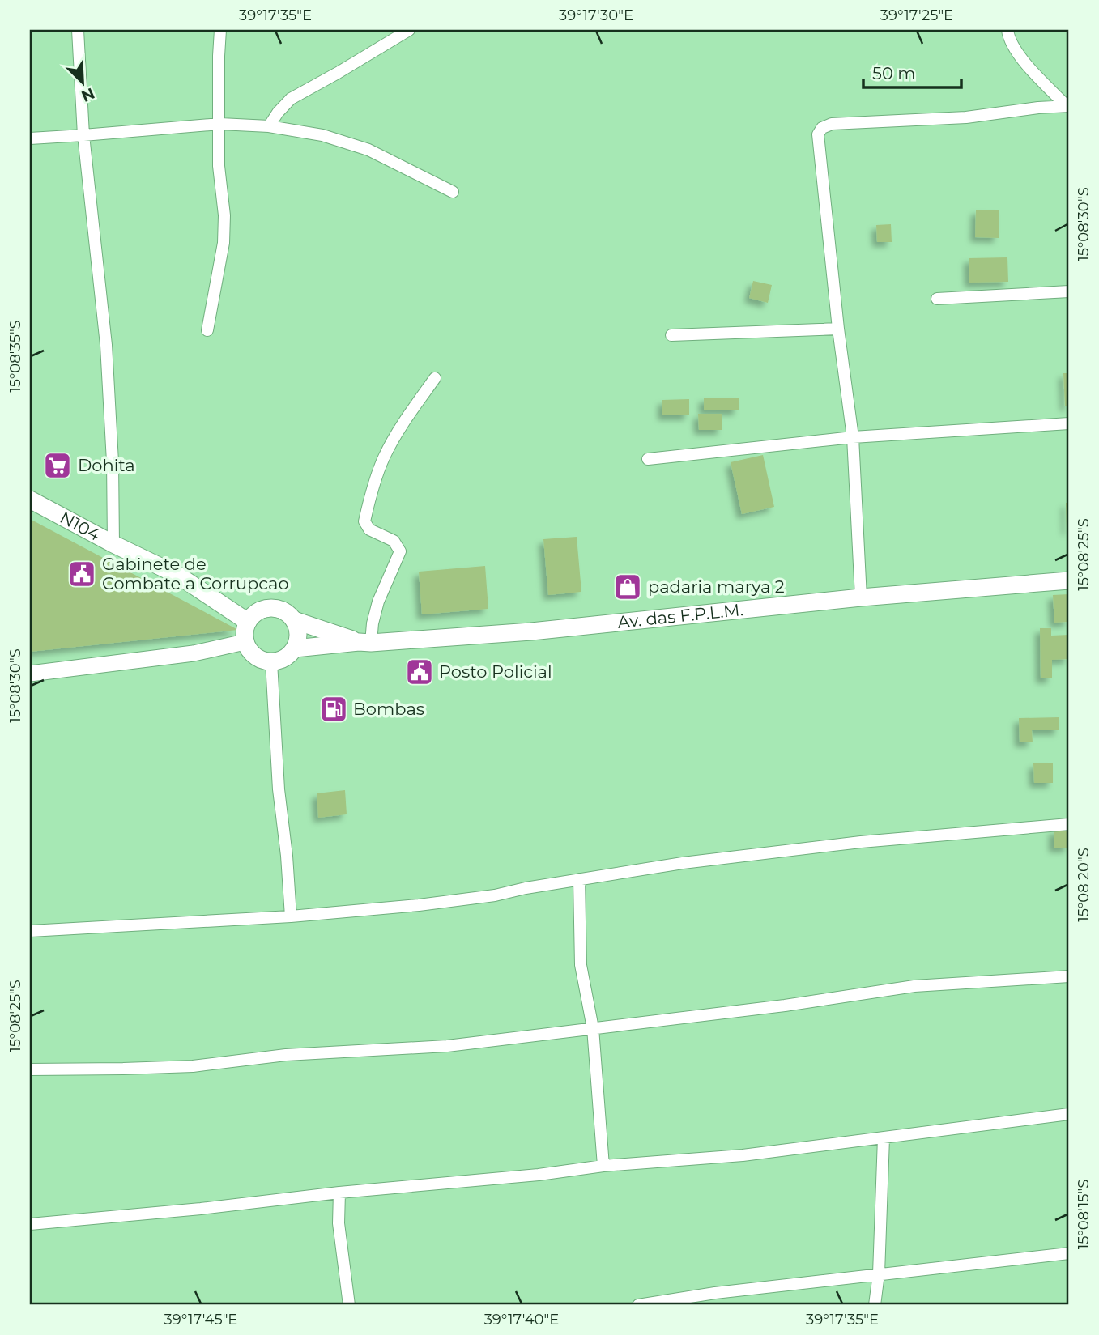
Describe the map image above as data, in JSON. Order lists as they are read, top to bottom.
{
  "streets": {
    "main road": ["N104", "Av. das F.P.L.M."]
  },
  "crossings": [
    ["N104", "Av. das F.P.L.M."]
  ],
  "places": {
    "supermarket": ["Dohita"],
    "public building": ["Gabinete de Combate a Corrupcao", "Posto Policial"],
    "shop": ["padaria marya 2"],
    "fuel station": ["Bombas"]
  },
  "scale_bar": "50 m",
  "north": "bottom right",
  "coordinates": [
    "39°17'35\"E",
    "39°17'30\"E",
    "39°17'25\"E",
    "15°08'30\"S",
    "15°08'35\"S",
    "15°08'25\"S",
    "15°08'20\"S",
    "15°08'15\"S",
    "39°17'45\"E",
    "39°17'40\"E"
  ]
}
